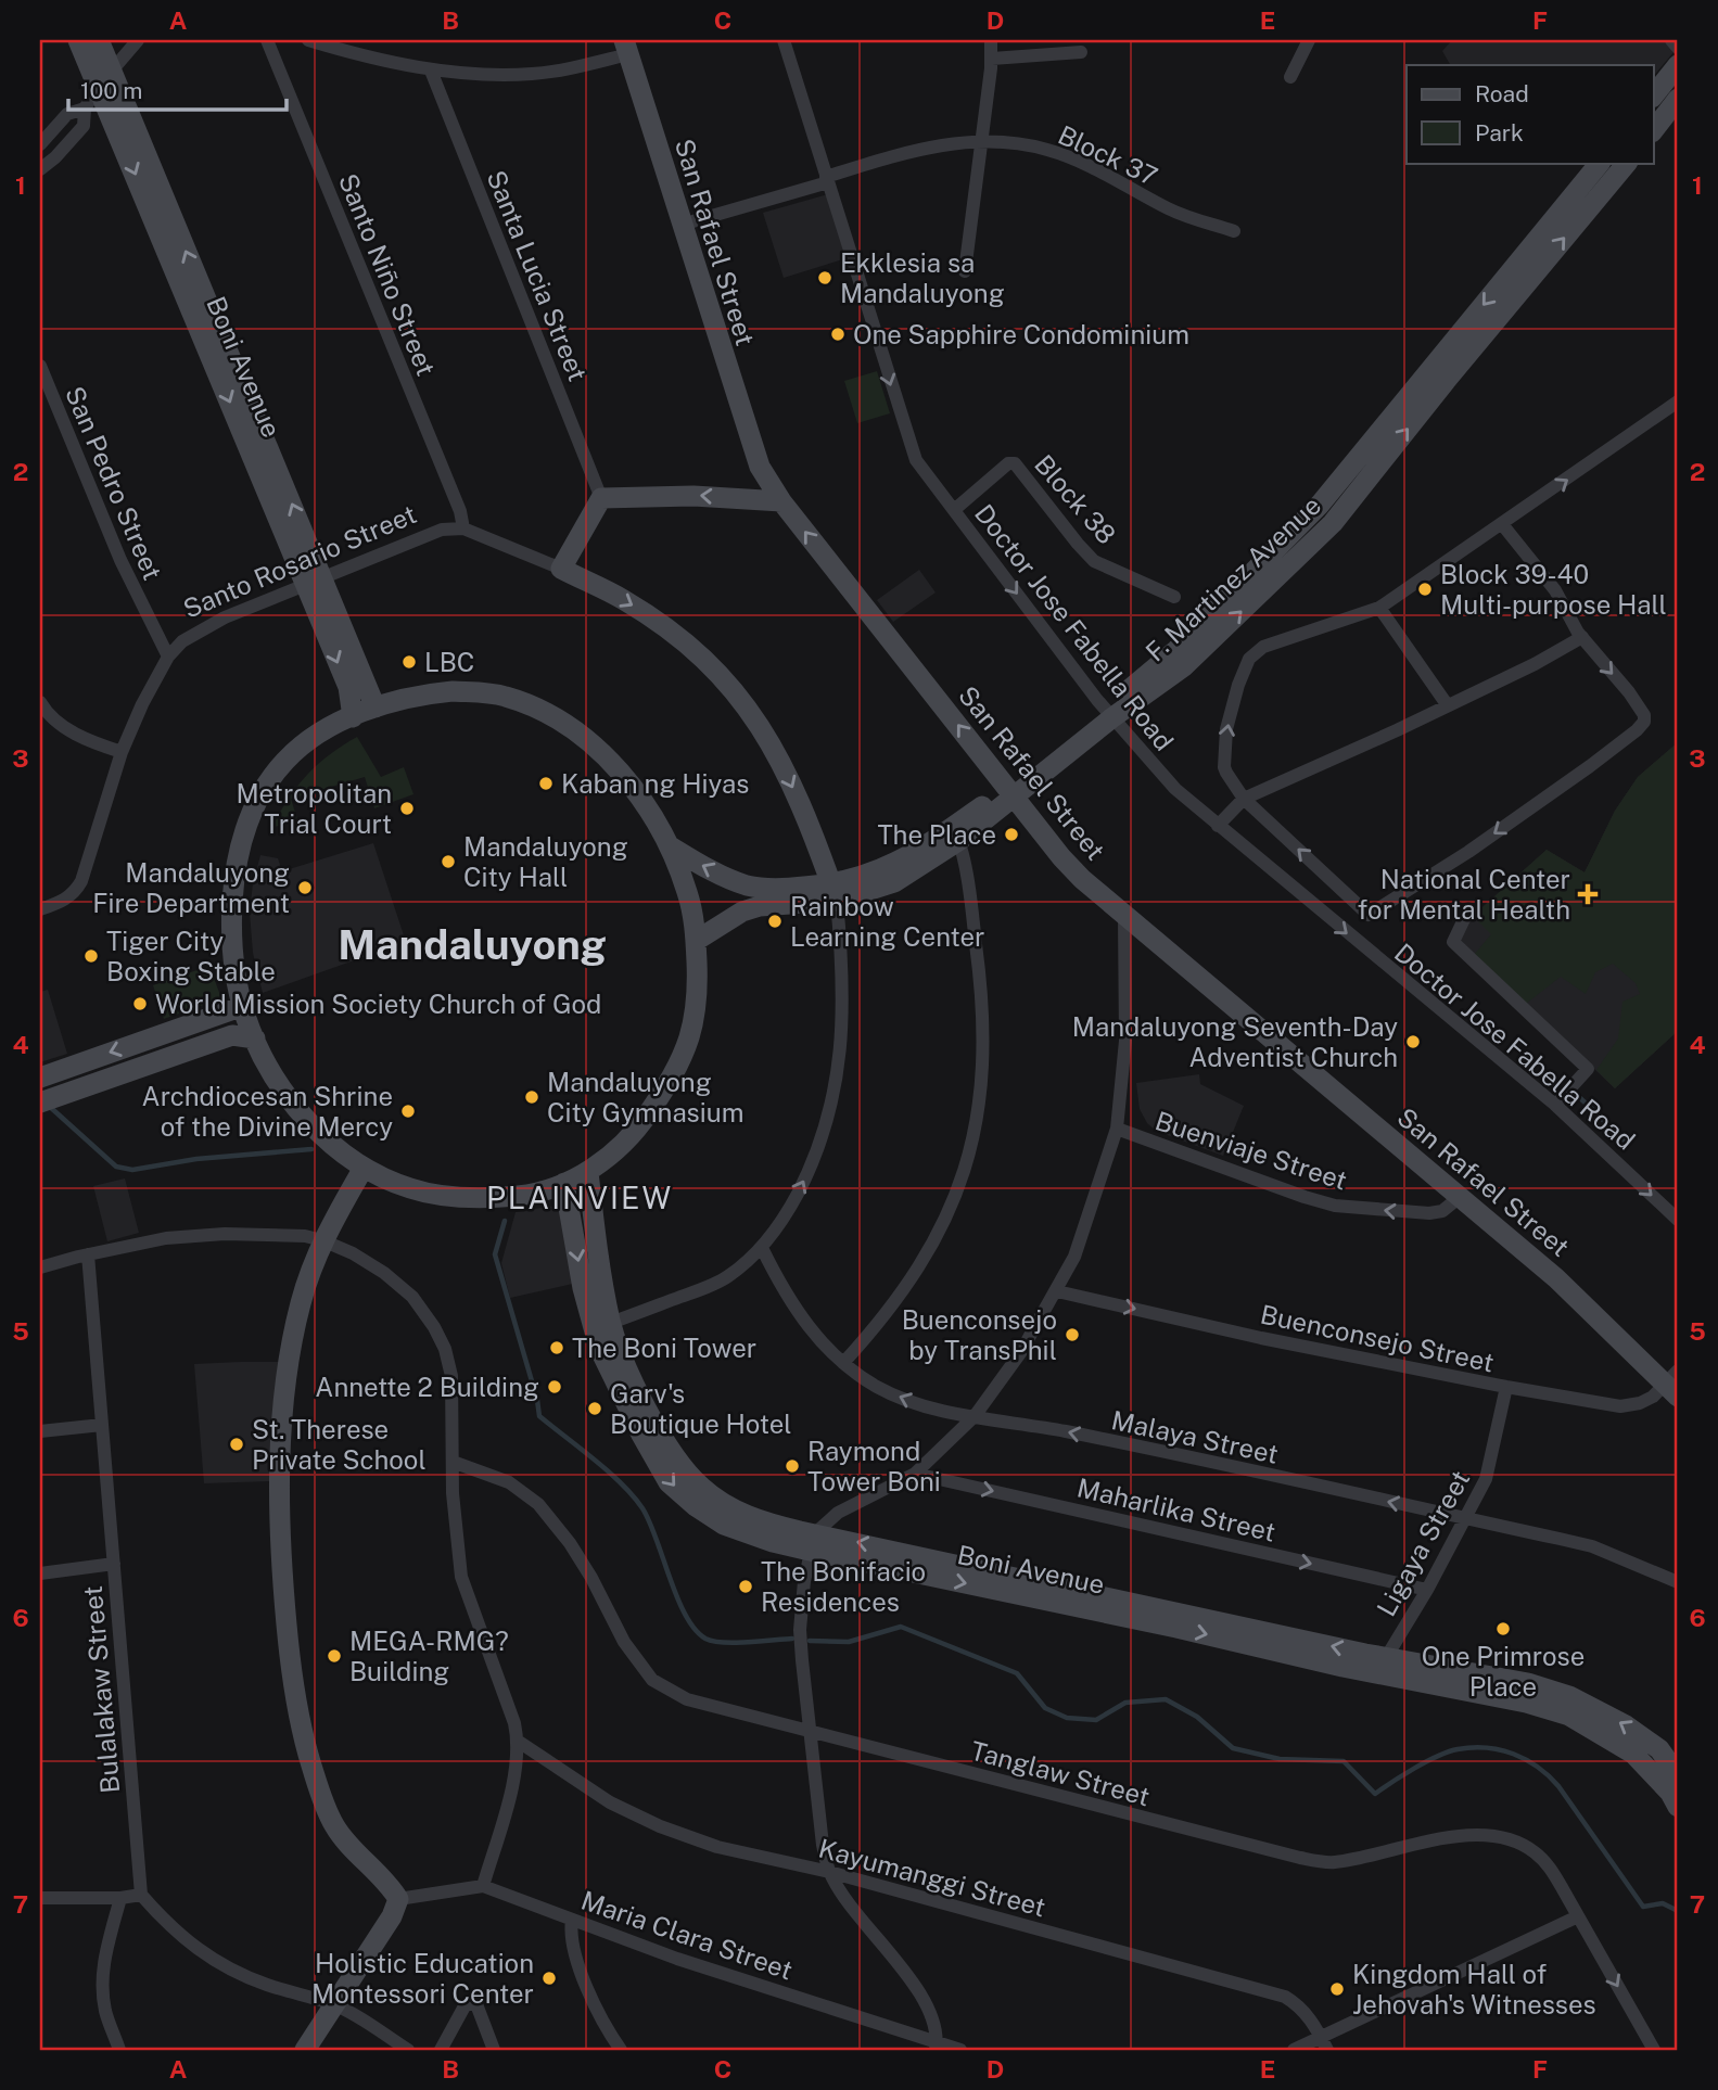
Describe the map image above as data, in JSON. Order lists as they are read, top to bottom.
{
  "streets": {
    "main road": ["San Rafael Street", "Boni Avenue", "F. Martinez Avenue"],
    "street": [
      "Block 37",
      "Santo Niño Street",
      "Santa Lucia Street",
      "San Pedro Street",
      "Block 38",
      "Santo Rosario Street",
      "Doctor Jose Fabella Road",
      "Buenviaje Street",
      "Buenconsejo Street",
      "Malaya Street",
      "Maharlika Street",
      "Ligaya Street",
      "Bulalakaw Street",
      "Tanglaw Street",
      "Kayumanggi Street",
      "Maria Clara Street"
    ]
  },
  "crossings": [
    ["Block 37", "San Rafael Street"],
    ["Block 37", "Doctor Jose Fabella Road"],
    ["San Rafael Street", "F. Martinez Avenue"],
    ["San Rafael Street", "Buenviaje Street"],
    ["San Rafael Street", "Buenconsejo Street"],
    ["Santo Niño Street", "Santo Rosario Street"],
    ["Boni Avenue", "Santo Rosario Street"],
    ["Boni Avenue", "Ligaya Street"],
    ["San Pedro Street", "Santo Rosario Street"],
    ["Block 38", "Doctor Jose Fabella Road"],
    ["F. Martinez Avenue", "Doctor Jose Fabella Road"],
    ["Buenconsejo Street", "Ligaya Street"],
    ["Malaya Street", "Ligaya Street"],
    ["Maharlika Street", "Ligaya Street"]
  ],
  "one_way": [
    "Doctor Jose Fabella Road",
    "Buenviaje Street",
    "Buenconsejo Street",
    "Malaya Street",
    "Maharlika Street"
  ],
  "districts": ["Mandaluyong", "PLAINVIEW"],
  "places": {
    "other": [
      "Ekklesia sa Mandaluyong",
      "One Sapphire Condominium",
      "Block 39-40 Multi-purpose Hall",
      "LBC",
      "Kaban ng Hiyas",
      "Metropolitan Trial Court",
      "The Place",
      "Mandaluyong City Hall",
      "Mandaluyong Fire Department",
      "Rainbow Learning Center",
      "Tiger City Boxing Stable",
      "World Mission Society Church of God",
      "Mandaluyong Seventh-Day Adventist Church",
      "Mandaluyong City Gymnasium",
      "Archdiocesan Shrine of the Divine Mercy",
      "Buenconsejo by TransPhil",
      "The Boni Tower",
      "Annette 2 Building",
      "Garv's Boutique Hotel",
      "St. Therese Private School",
      "Raymond Tower Boni",
      "The Bonifacio Residences",
      "One Primrose Place",
      "MEGA-RMG? Building",
      "Holistic Education Montessori Center",
      "Kingdom Hall of Jehovah's Witnesses"
    ],
    "health": ["National Center for Mental Health"]
  },
  "legend": ["Road", "Park"],
  "scale_bar": "100 m",
  "grid": {
    "columns": [
      "A",
      "B",
      "C",
      "D",
      "E",
      "F"
    ],
    "rows": [
      "1",
      "2",
      "3",
      "4",
      "5",
      "6",
      "7"
    ]
  }
}
